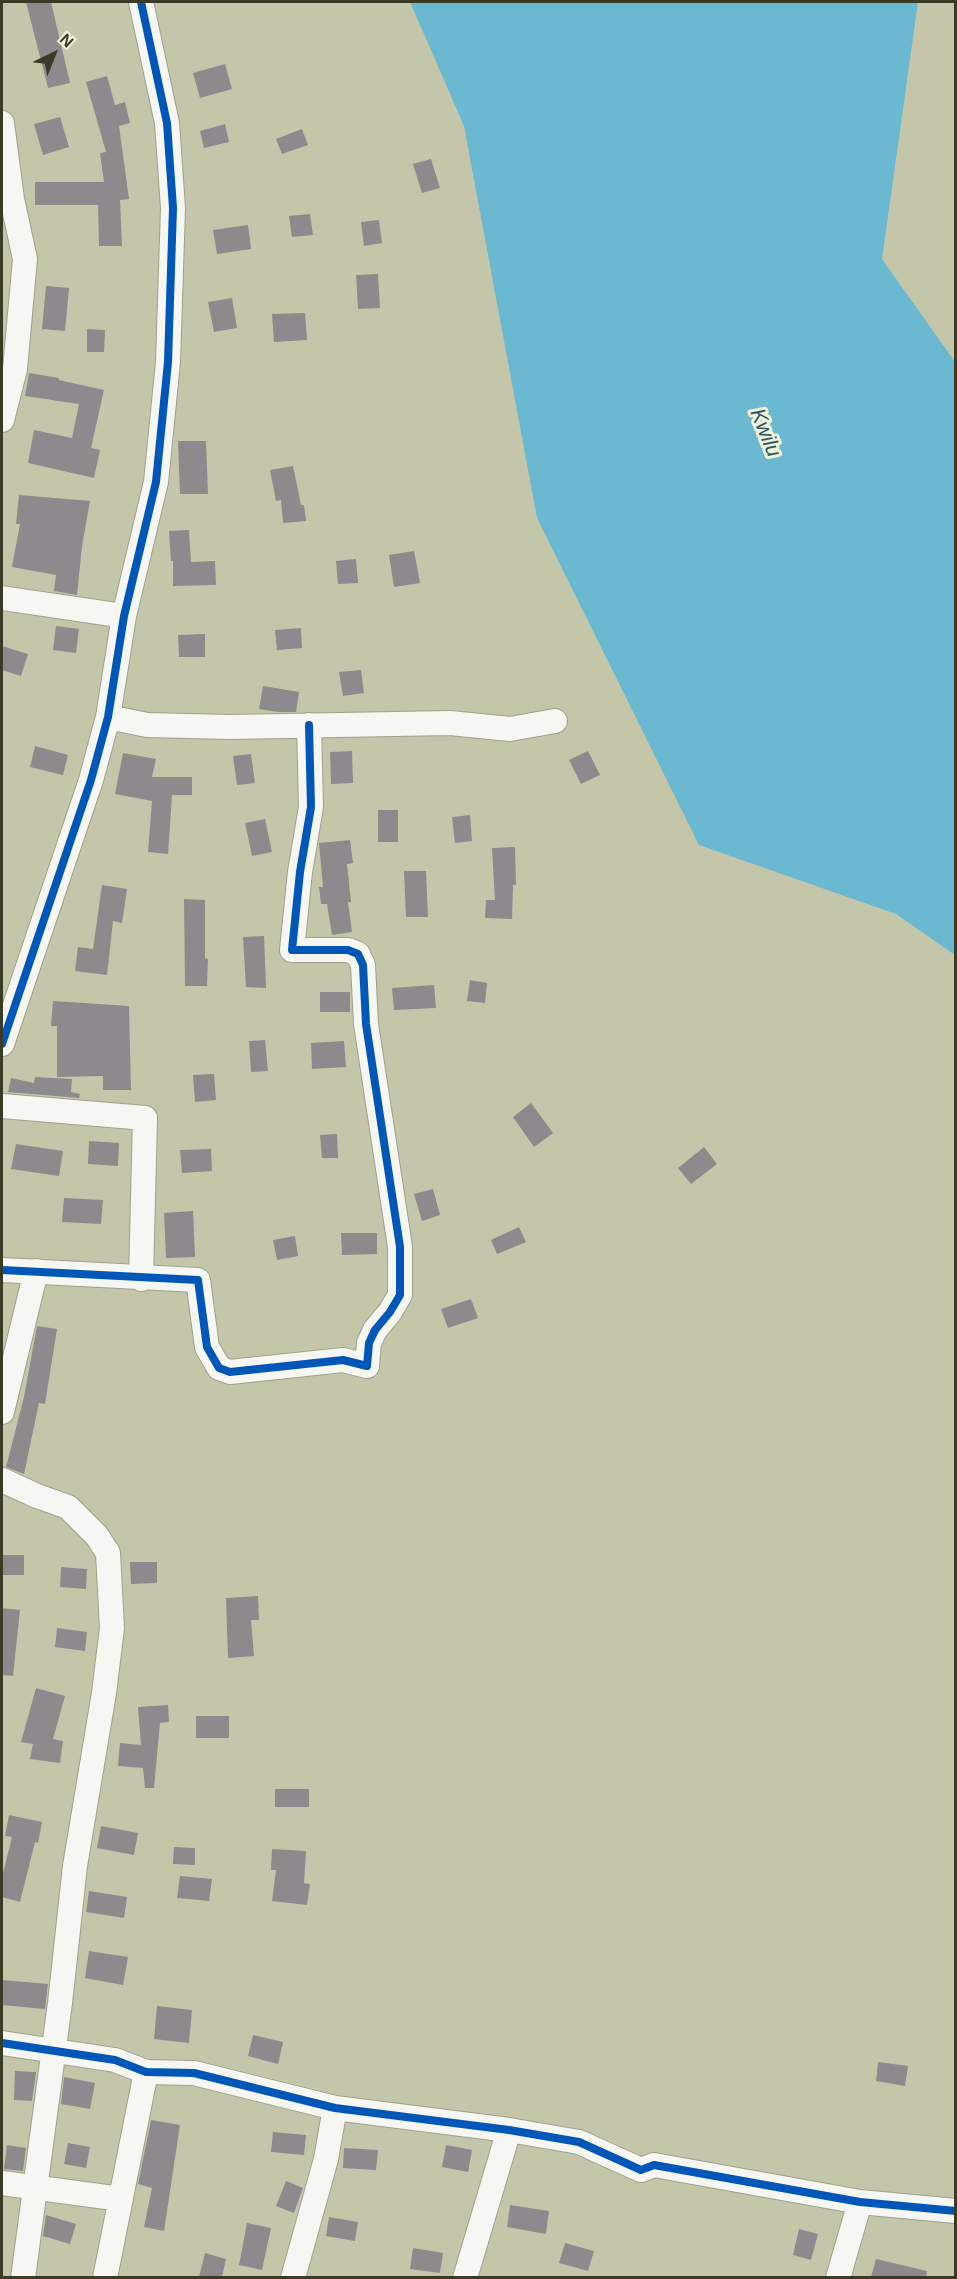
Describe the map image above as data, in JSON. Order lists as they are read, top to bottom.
{
  "water": ["Kwilu"],
  "north": "top right"
}
